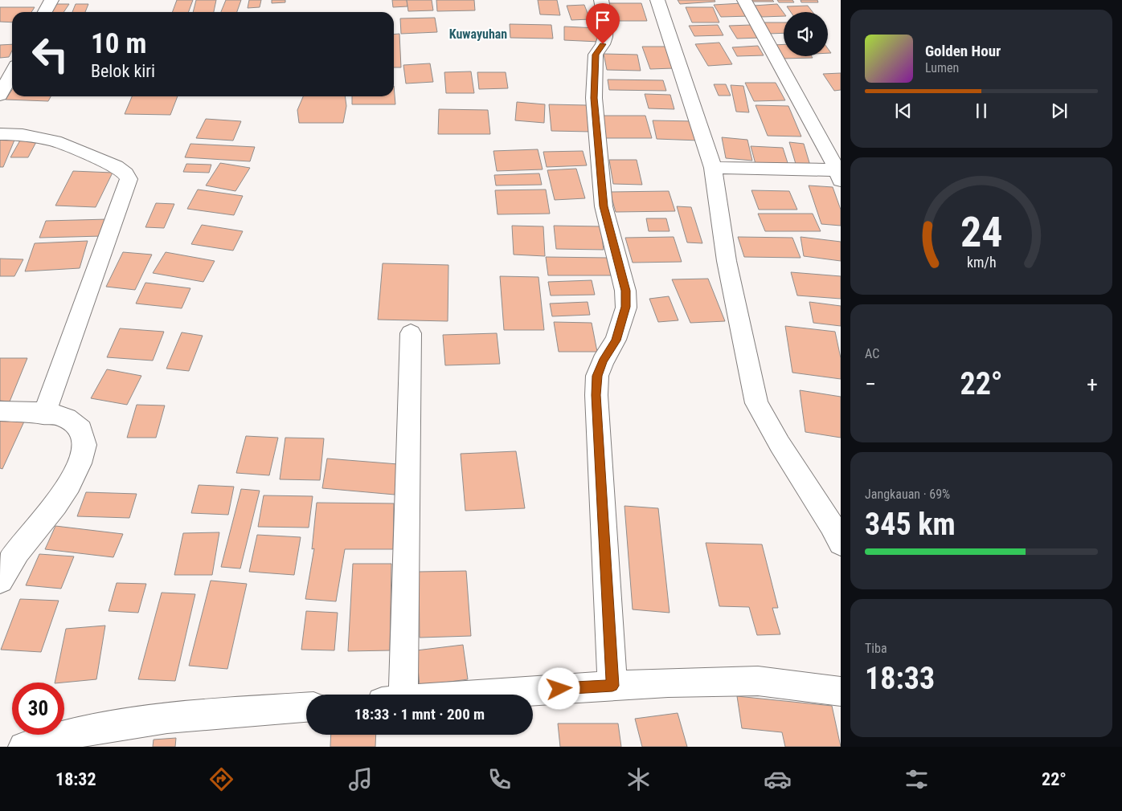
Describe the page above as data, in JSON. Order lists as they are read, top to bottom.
{
  "districts": ["Kuwayuhan"],
  "page": {
    "turn": ["10 m", "Belok kiri"],
    "song": ["Golden Hour", "Lumen"],
    "tile": [
      "AC",
      ["Jangkauan · 69%", "345 km"],
      ["Tiba", "18:33"]
    ],
    "heat": ["−", "22°", "+"],
    "limit": "30",
    "trip": "18:33 · 1 mnt · 200 m",
    "tabs": ["18:32", "22°"],
    "gauge": ["24", "km/h"]
  }
}
